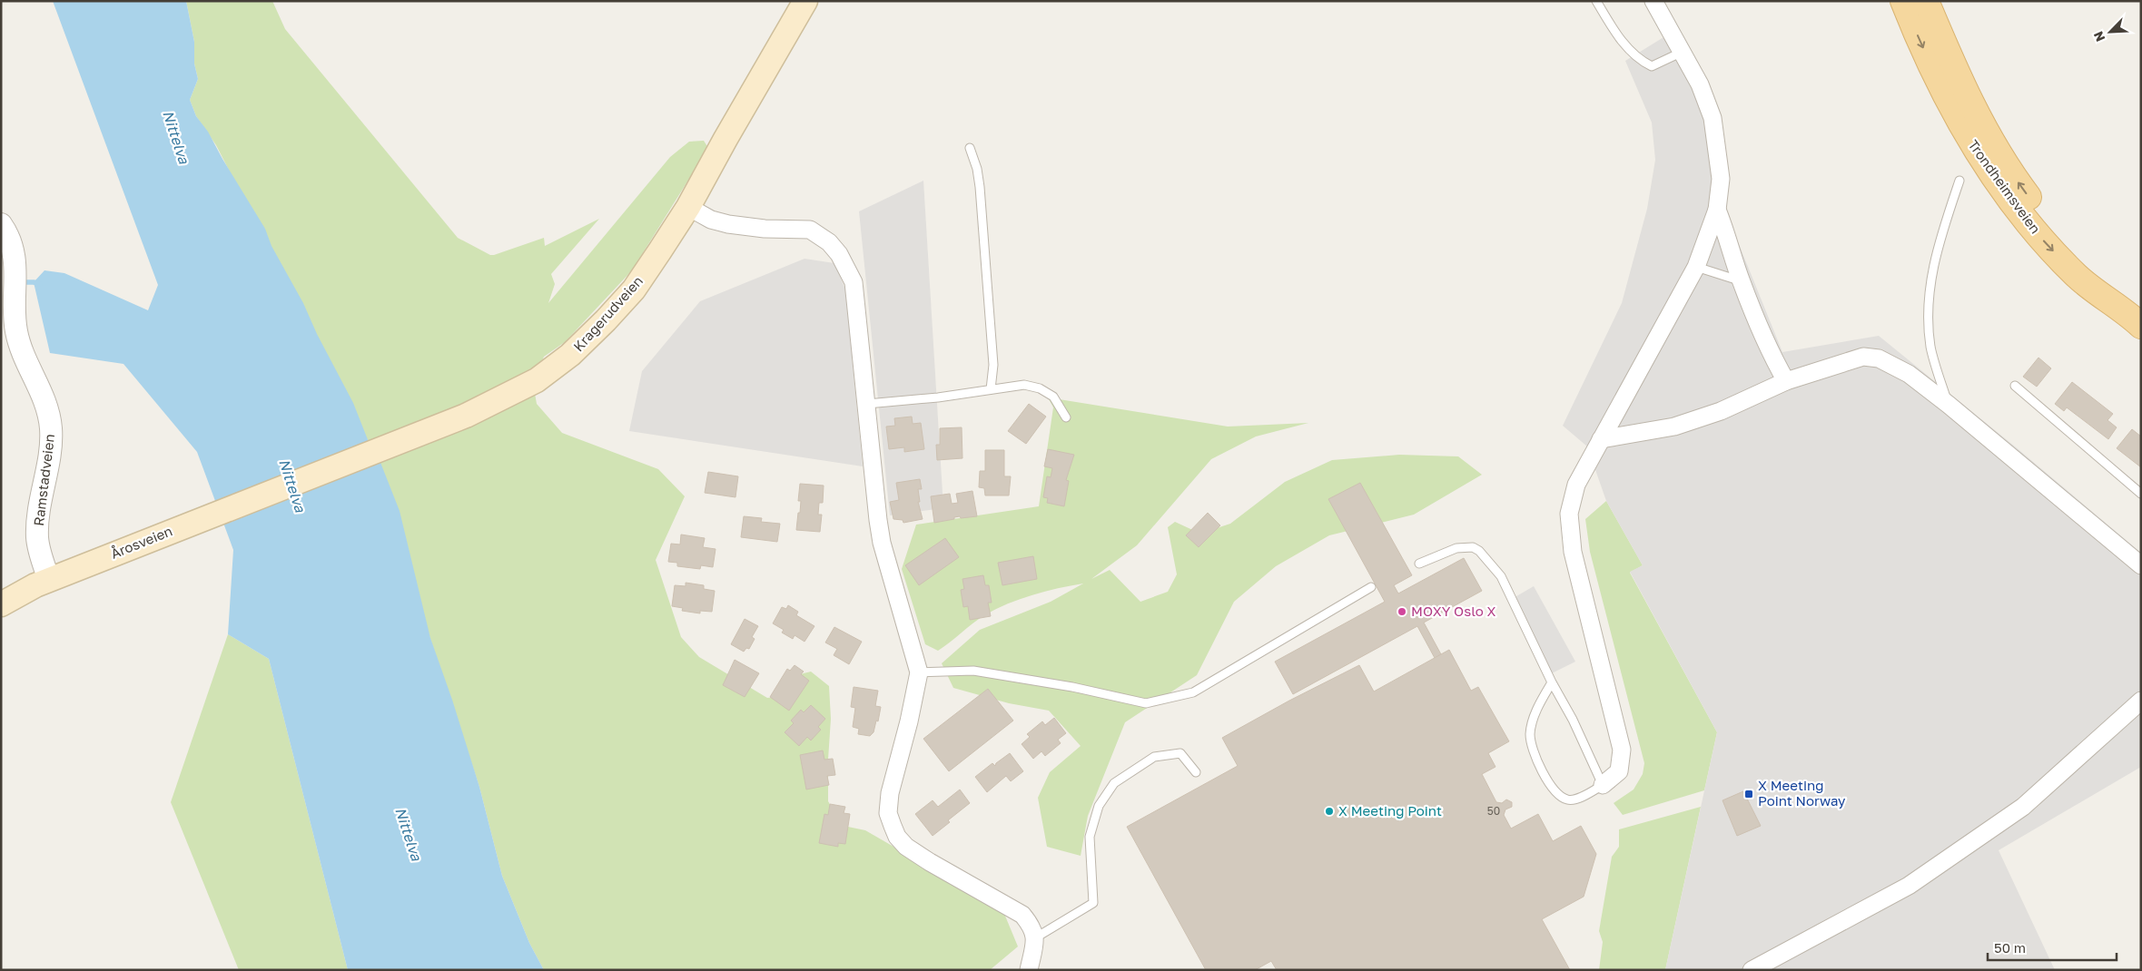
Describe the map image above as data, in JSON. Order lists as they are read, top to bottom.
{
  "streets": {
    "main road": ["Trondheimsveien", "Kragerudveien", "Årosveien"],
    "street": ["Ramstadveien"]
  },
  "crossings": [
    ["Kragerudveien", "Årosveien"],
    ["Ramstadveien", "Årosveien"]
  ],
  "water": ["Nittelva"],
  "places": {
    "other": ["MOXY Oslo X", "X Meeting Point"],
    "transit": ["X Meeting Point Norway"]
  },
  "house_numbers": ["50"],
  "scale_bar": "50 m",
  "north": "bottom left"
}
